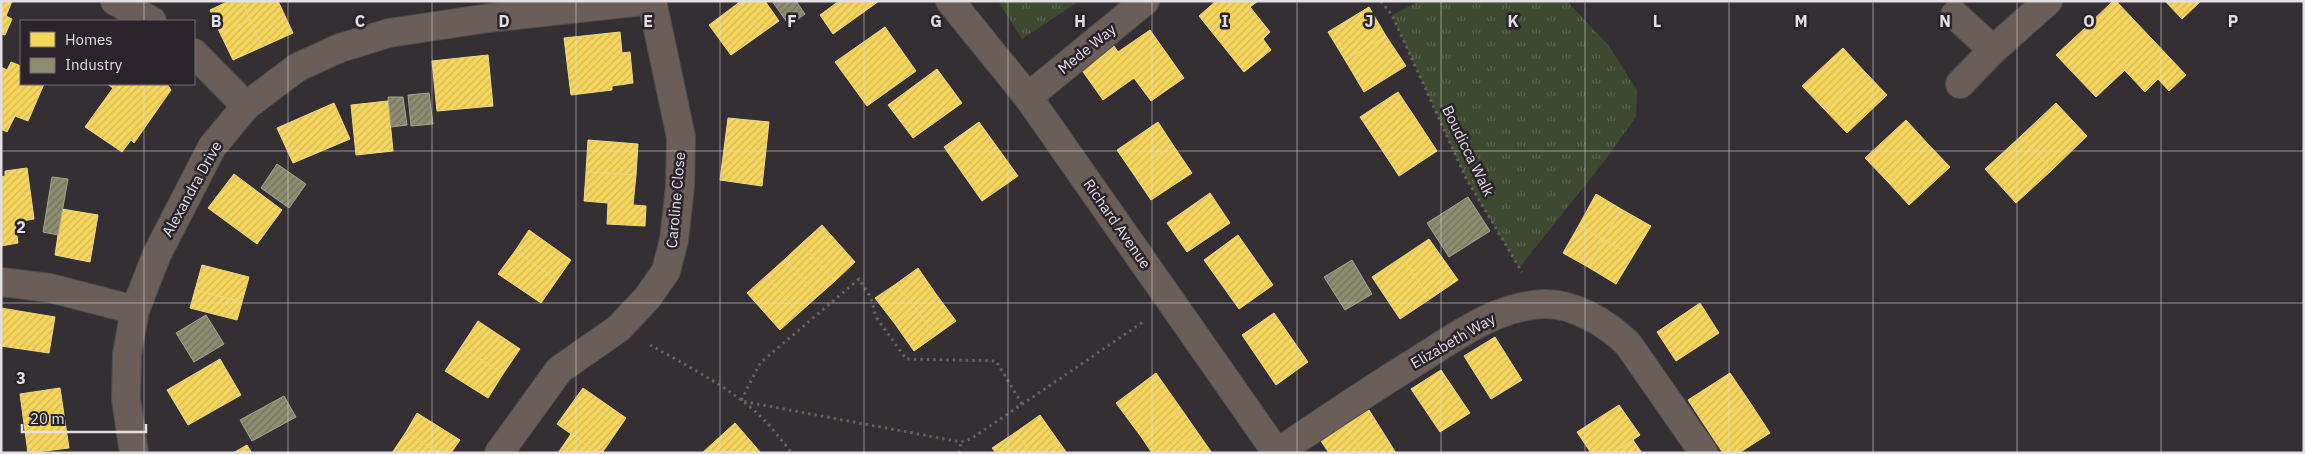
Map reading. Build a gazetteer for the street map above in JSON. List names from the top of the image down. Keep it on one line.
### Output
{"streets":{"street":["Mede Way","Alexandra Drive","Caroline Close","Richard Avenue","Elizabeth Way"],"path":["Boudicca Walk"]},"crossings":[["Mede Way","Richard Avenue"],["Boudicca Walk","Elizabeth Way"],["Richard Avenue","Elizabeth Way"]],"legend":["Homes","Industry"],"scale_bar":"20 m","grid":{"columns":["B","C","D","E","F","G","H","I","J","K","L","M","N","O","P"],"rows":["2","3"]}}
